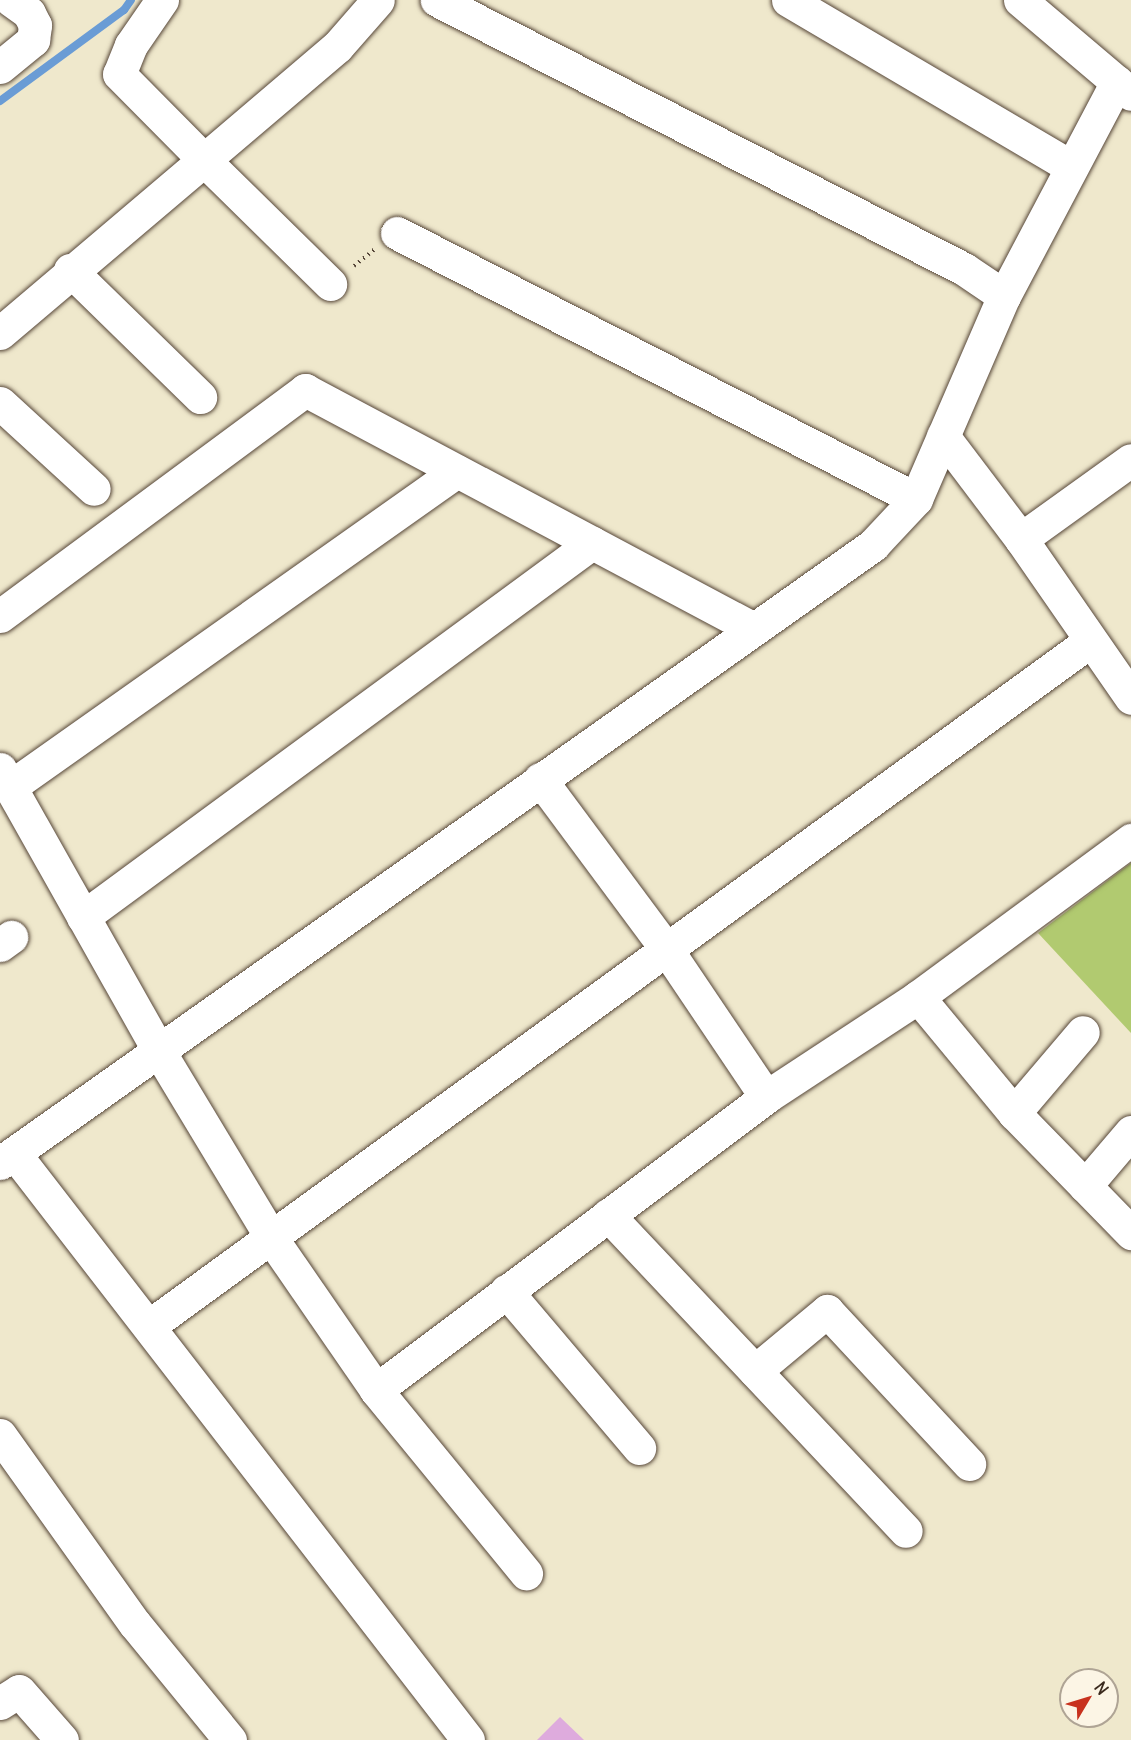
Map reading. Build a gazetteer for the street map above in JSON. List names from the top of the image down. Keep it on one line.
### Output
{"north":"top right"}
